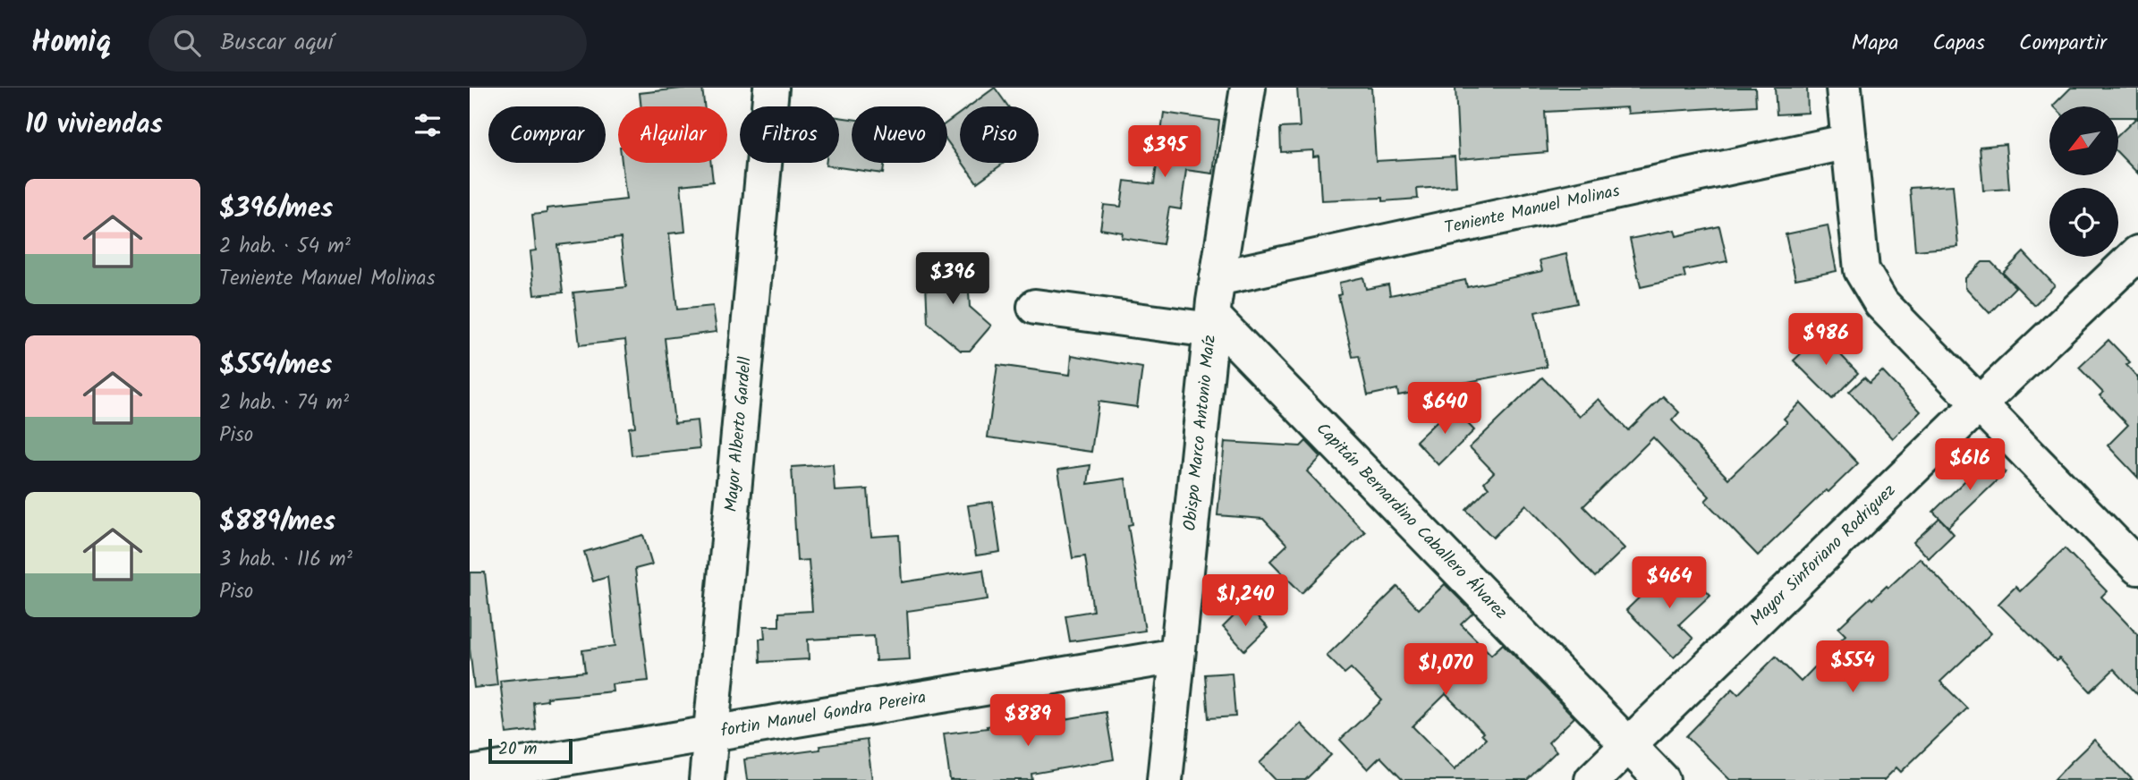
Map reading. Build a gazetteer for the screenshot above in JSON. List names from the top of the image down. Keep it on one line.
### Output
{"streets":{"street":["Teniente Manuel Molinas","Obispo Marco Antonio Maíz","Mayor Alberto Gardell","Capitán Bernardino Caballero Álvarez","Mayor Sinforiano Rodriguez","fortin Manuel Gondra Pereira"]},"crossings":[["Teniente Manuel Molinas","Obispo Marco Antonio Maíz"],["Obispo Marco Antonio Maíz","Capitán Bernardino Caballero Álvarez"],["Obispo Marco Antonio Maíz","fortin Manuel Gondra Pereira"],["Mayor Alberto Gardell","fortin Manuel Gondra Pereira"],["Capitán Bernardino Caballero Álvarez","Mayor Sinforiano Rodriguez"]],"scale_bar":"20 m","north":"bottom left","page":{"header":"Homiq","search":"Buscar aquí","nav":["Mapa","Capas","Compartir"],"heading":"10 viviendas","chip":["Comprar","Alquilar","Filtros","Nuevo","Piso"],"price":["$395","$396","$986","$640","$616","$464","$1,240","$554","$1,070","$889"],"list":[{"name":"$396/mes","note":"2 hab. · 54 m² · Teniente Manuel Molinas"},{"name":"$554/mes","note":"2 hab. · 74 m² · Piso"},{"name":"$889/mes","note":"3 hab. · 116 m² · Piso"}],"scale":"20 m"}}
